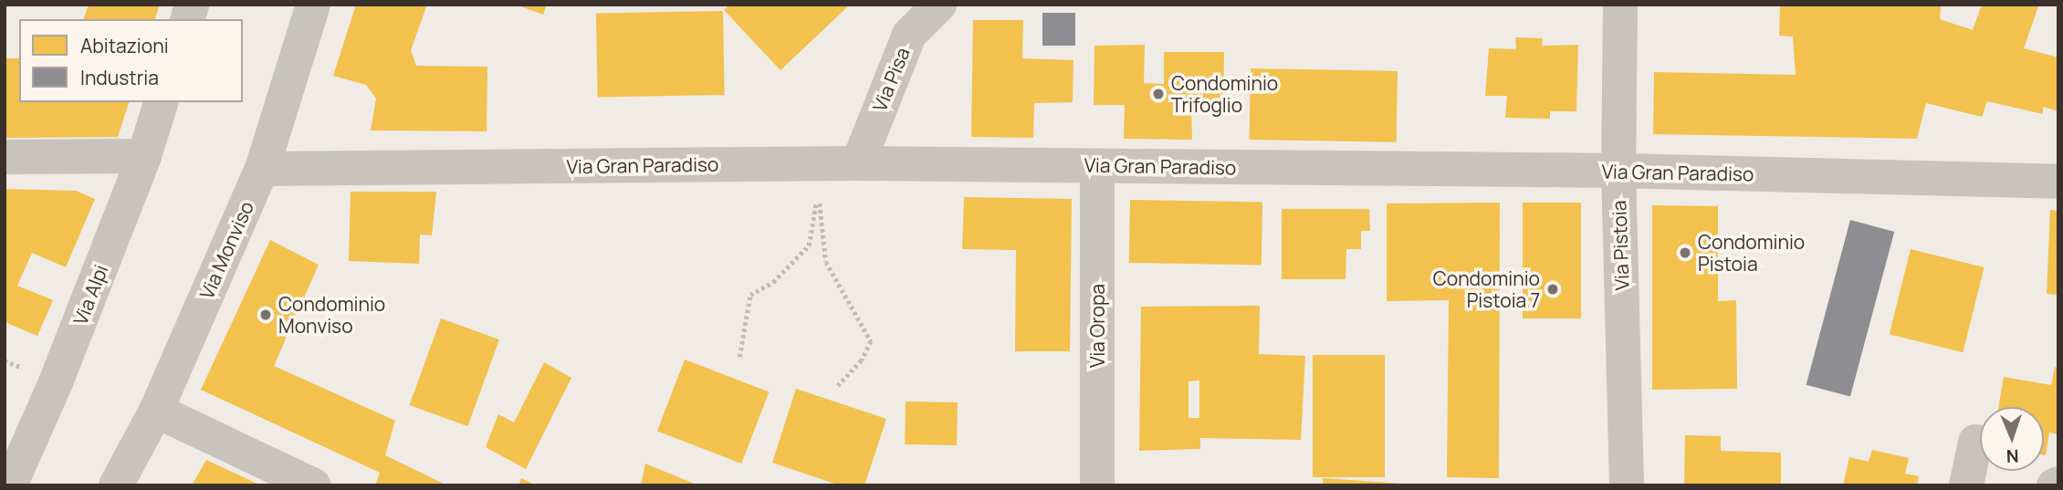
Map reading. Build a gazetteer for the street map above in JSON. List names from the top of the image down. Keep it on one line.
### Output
{"streets":{"street":["Via Pisa","Via Gran Paradiso","Via Pistoia","Via Monviso","Via Alpi","Via Oropa"]},"crossings":[["Via Pisa","Via Gran Paradiso"],["Via Gran Paradiso","Via Pistoia"],["Via Gran Paradiso","Via Monviso"],["Via Gran Paradiso","Via Oropa"]],"places":["Condominio Trifoglio","Condominio Pistoia","Condominio Pistoia 7","Condominio Monviso"],"legend":["Abitazioni","Industria"],"north":"bottom"}
